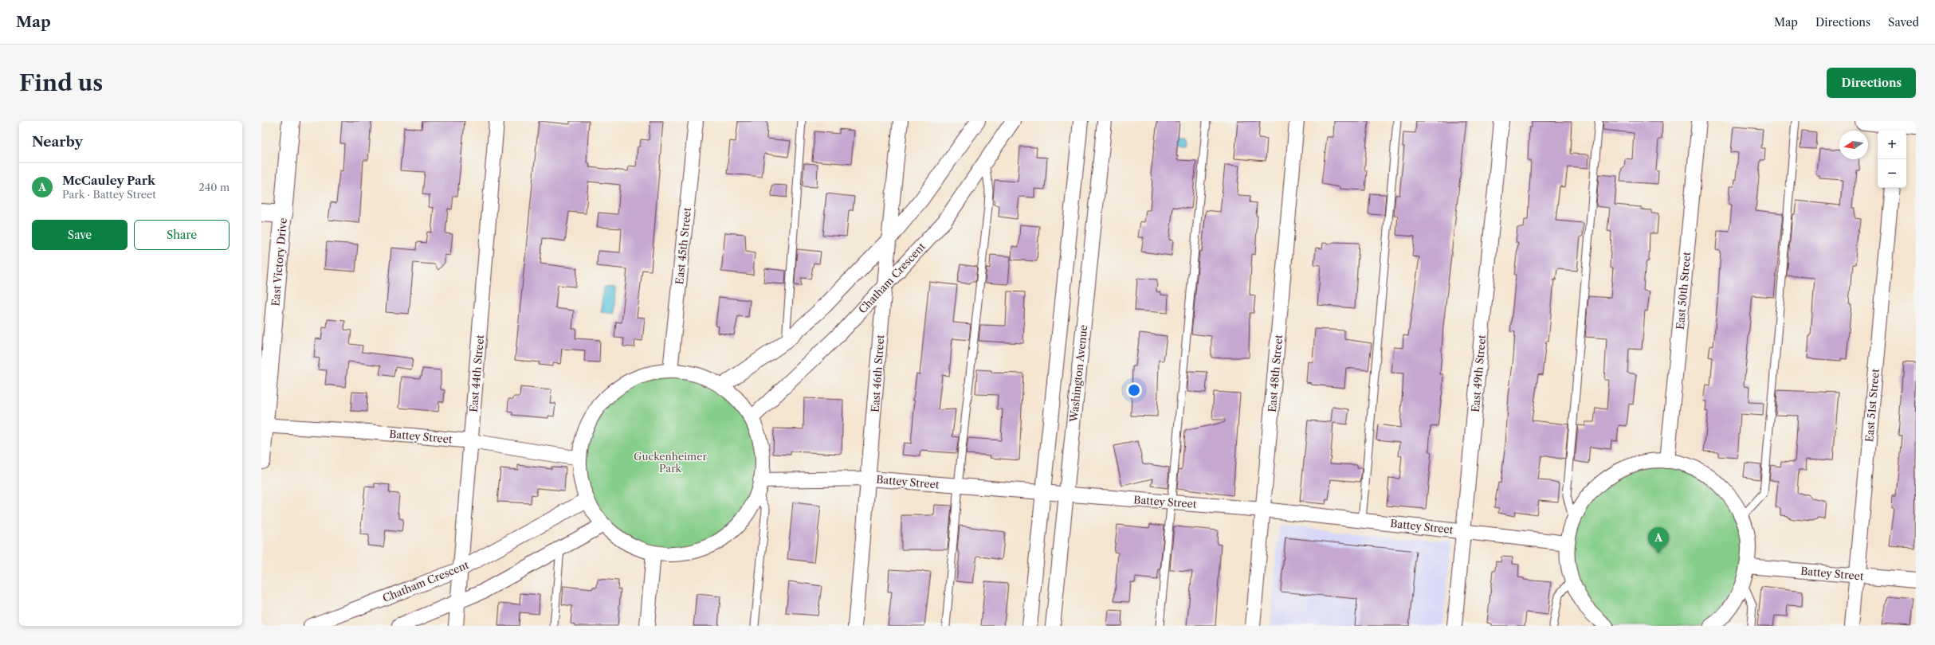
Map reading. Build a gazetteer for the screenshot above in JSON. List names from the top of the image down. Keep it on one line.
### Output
{"streets":{"main road":["East Victory Drive"],"street":["East 45th Street","Chatham Crescent","East 50th Street","East 44th Street","East 46th Street","Washington Avenue","East 48th Street","East 49th Street","East 51st Street","Battey Street"]},"crossings":[["East Victory Drive","Battey Street"],["Chatham Crescent","East 44th Street"],["Chatham Crescent","East 46th Street"],["East 44th Street","Battey Street"],["East 46th Street","Battey Street"],["Washington Avenue","Battey Street"],["East 48th Street","Battey Street"],["East 49th Street","Battey Street"],["East 51st Street","Battey Street"]],"parks":["Guckenheimer Park"],"north":"left","page":{"header":"Map","nav":["Map","Directions","Saved"],"buttons":["Directions",["Save","Share"]],"title":"Find us","heading":"Nearby","map_buttons":["+","−"],"list":[{"mark":"A","name":"McCauley Park","note":"Park · Battey Street","value":"240 m"}],"pins":"A"}}
